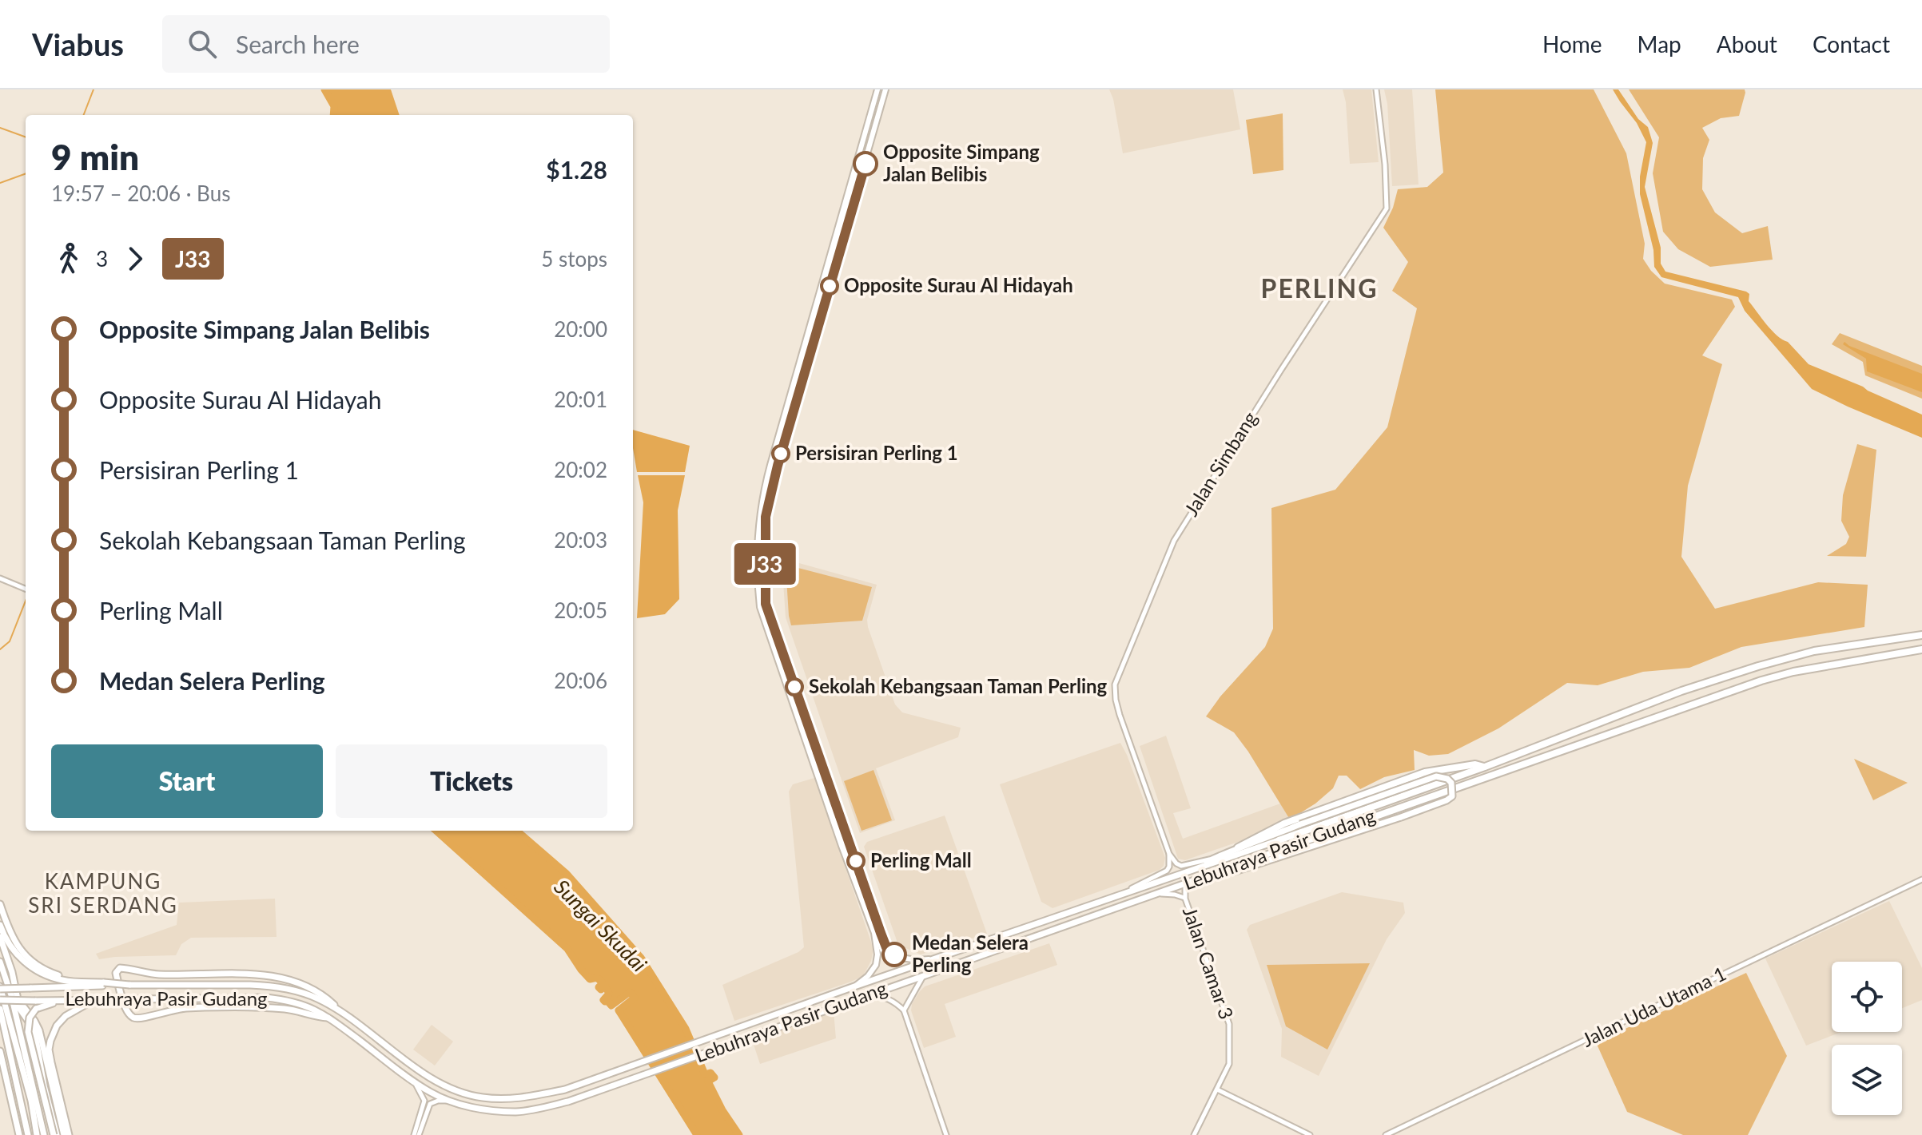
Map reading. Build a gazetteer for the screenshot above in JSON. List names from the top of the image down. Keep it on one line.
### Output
{"streets":{"highway":["Lebuhraya Pasir Gudang"],"street":["Jalan Simbang","Jalan Camar 3","Jalan Uda Utama 1"]},"districts":["PERLING","KAMPUNG SRI SERDANG"],"water":["Sungai Skudai"],"places":["Opposite Simpang Jalan Belibis","Opposite Surau Al Hidayah","Persisiran Perling 1","Sekolah Kebangsaan Taman Perling","Perling Mall","Medan Selera Perling"],"lines":["bus line J33"],"page":{"header":"Viabus","search":"Search here","nav":["Home","Map","About","Contact"],"on_map":"J33","heading":["9 min","19:57 – 20:06 · Bus","$1.28"],"legs":["3","J33","5 stops"],"list":[{"name":"Opposite Simpang Jalan Belibis","value":"20:00"},{"name":"Opposite Surau Al Hidayah","value":"20:01"},{"name":"Persisiran Perling 1","value":"20:02"},{"name":"Sekolah Kebangsaan Taman Perling","value":"20:03"},{"name":"Perling Mall","value":"20:05"},{"name":"Medan Selera Perling","value":"20:06"}],"buttons":["Start","Tickets"]}}
